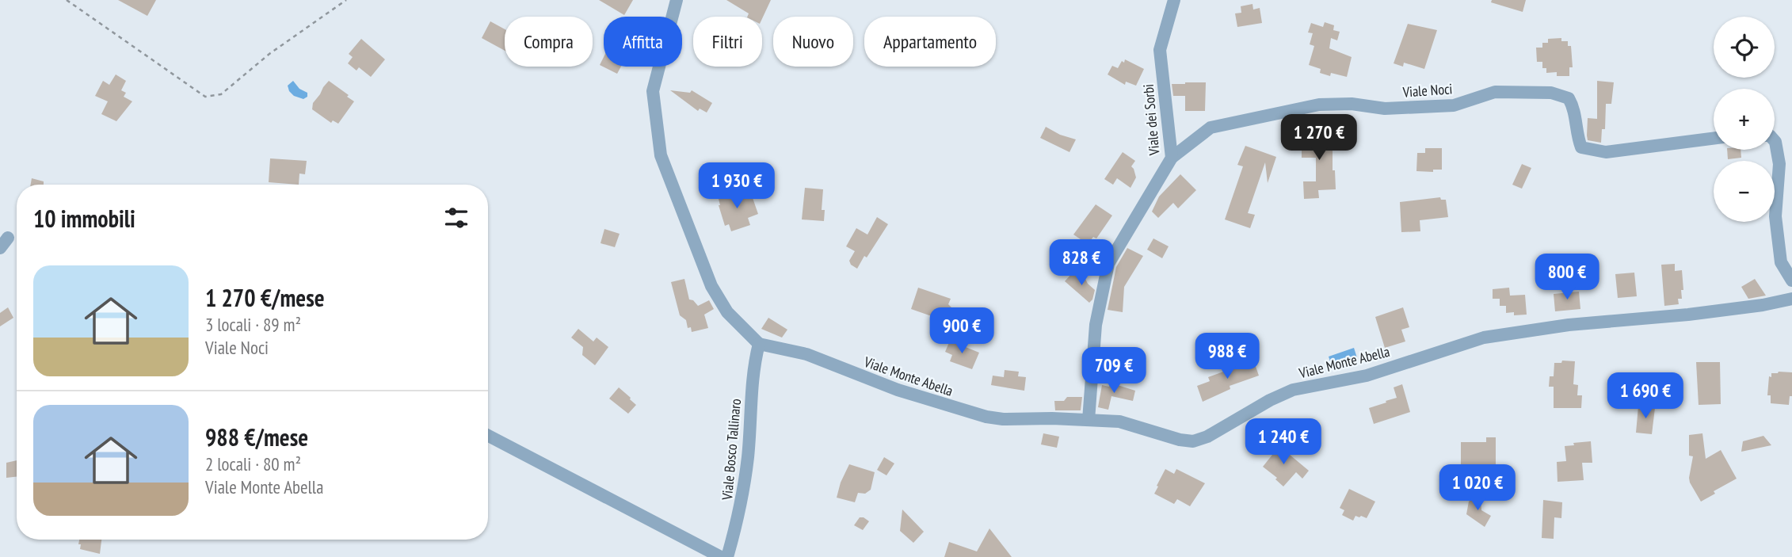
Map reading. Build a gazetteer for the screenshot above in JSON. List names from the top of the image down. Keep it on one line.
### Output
{"streets":{"street":["Viale Noci","Viale dei Sorbi","Viale Monte Abella","Viale Bosco Tallinaro"]},"crossings":[["Viale Noci","Viale dei Sorbi"],["Viale dei Sorbi","Viale Monte Abella"],["Viale Monte Abella","Viale Bosco Tallinaro"]],"page":{"map_buttons":["+","−"],"chip":["Compra","Affitta","Filtri","Nuovo","Appartamento"],"price":["1 270 €","1 930 €","828 €","800 €","900 €","988 €","709 €","1 690 €","1 240 €","1 020 €"],"heading":"10 immobili","list":[{"name":"1 270 €/mese","note":"3 locali · 89 m² · Viale Noci"},{"name":"988 €/mese","note":"2 locali · 80 m² · Viale Monte Abella"}]}}
